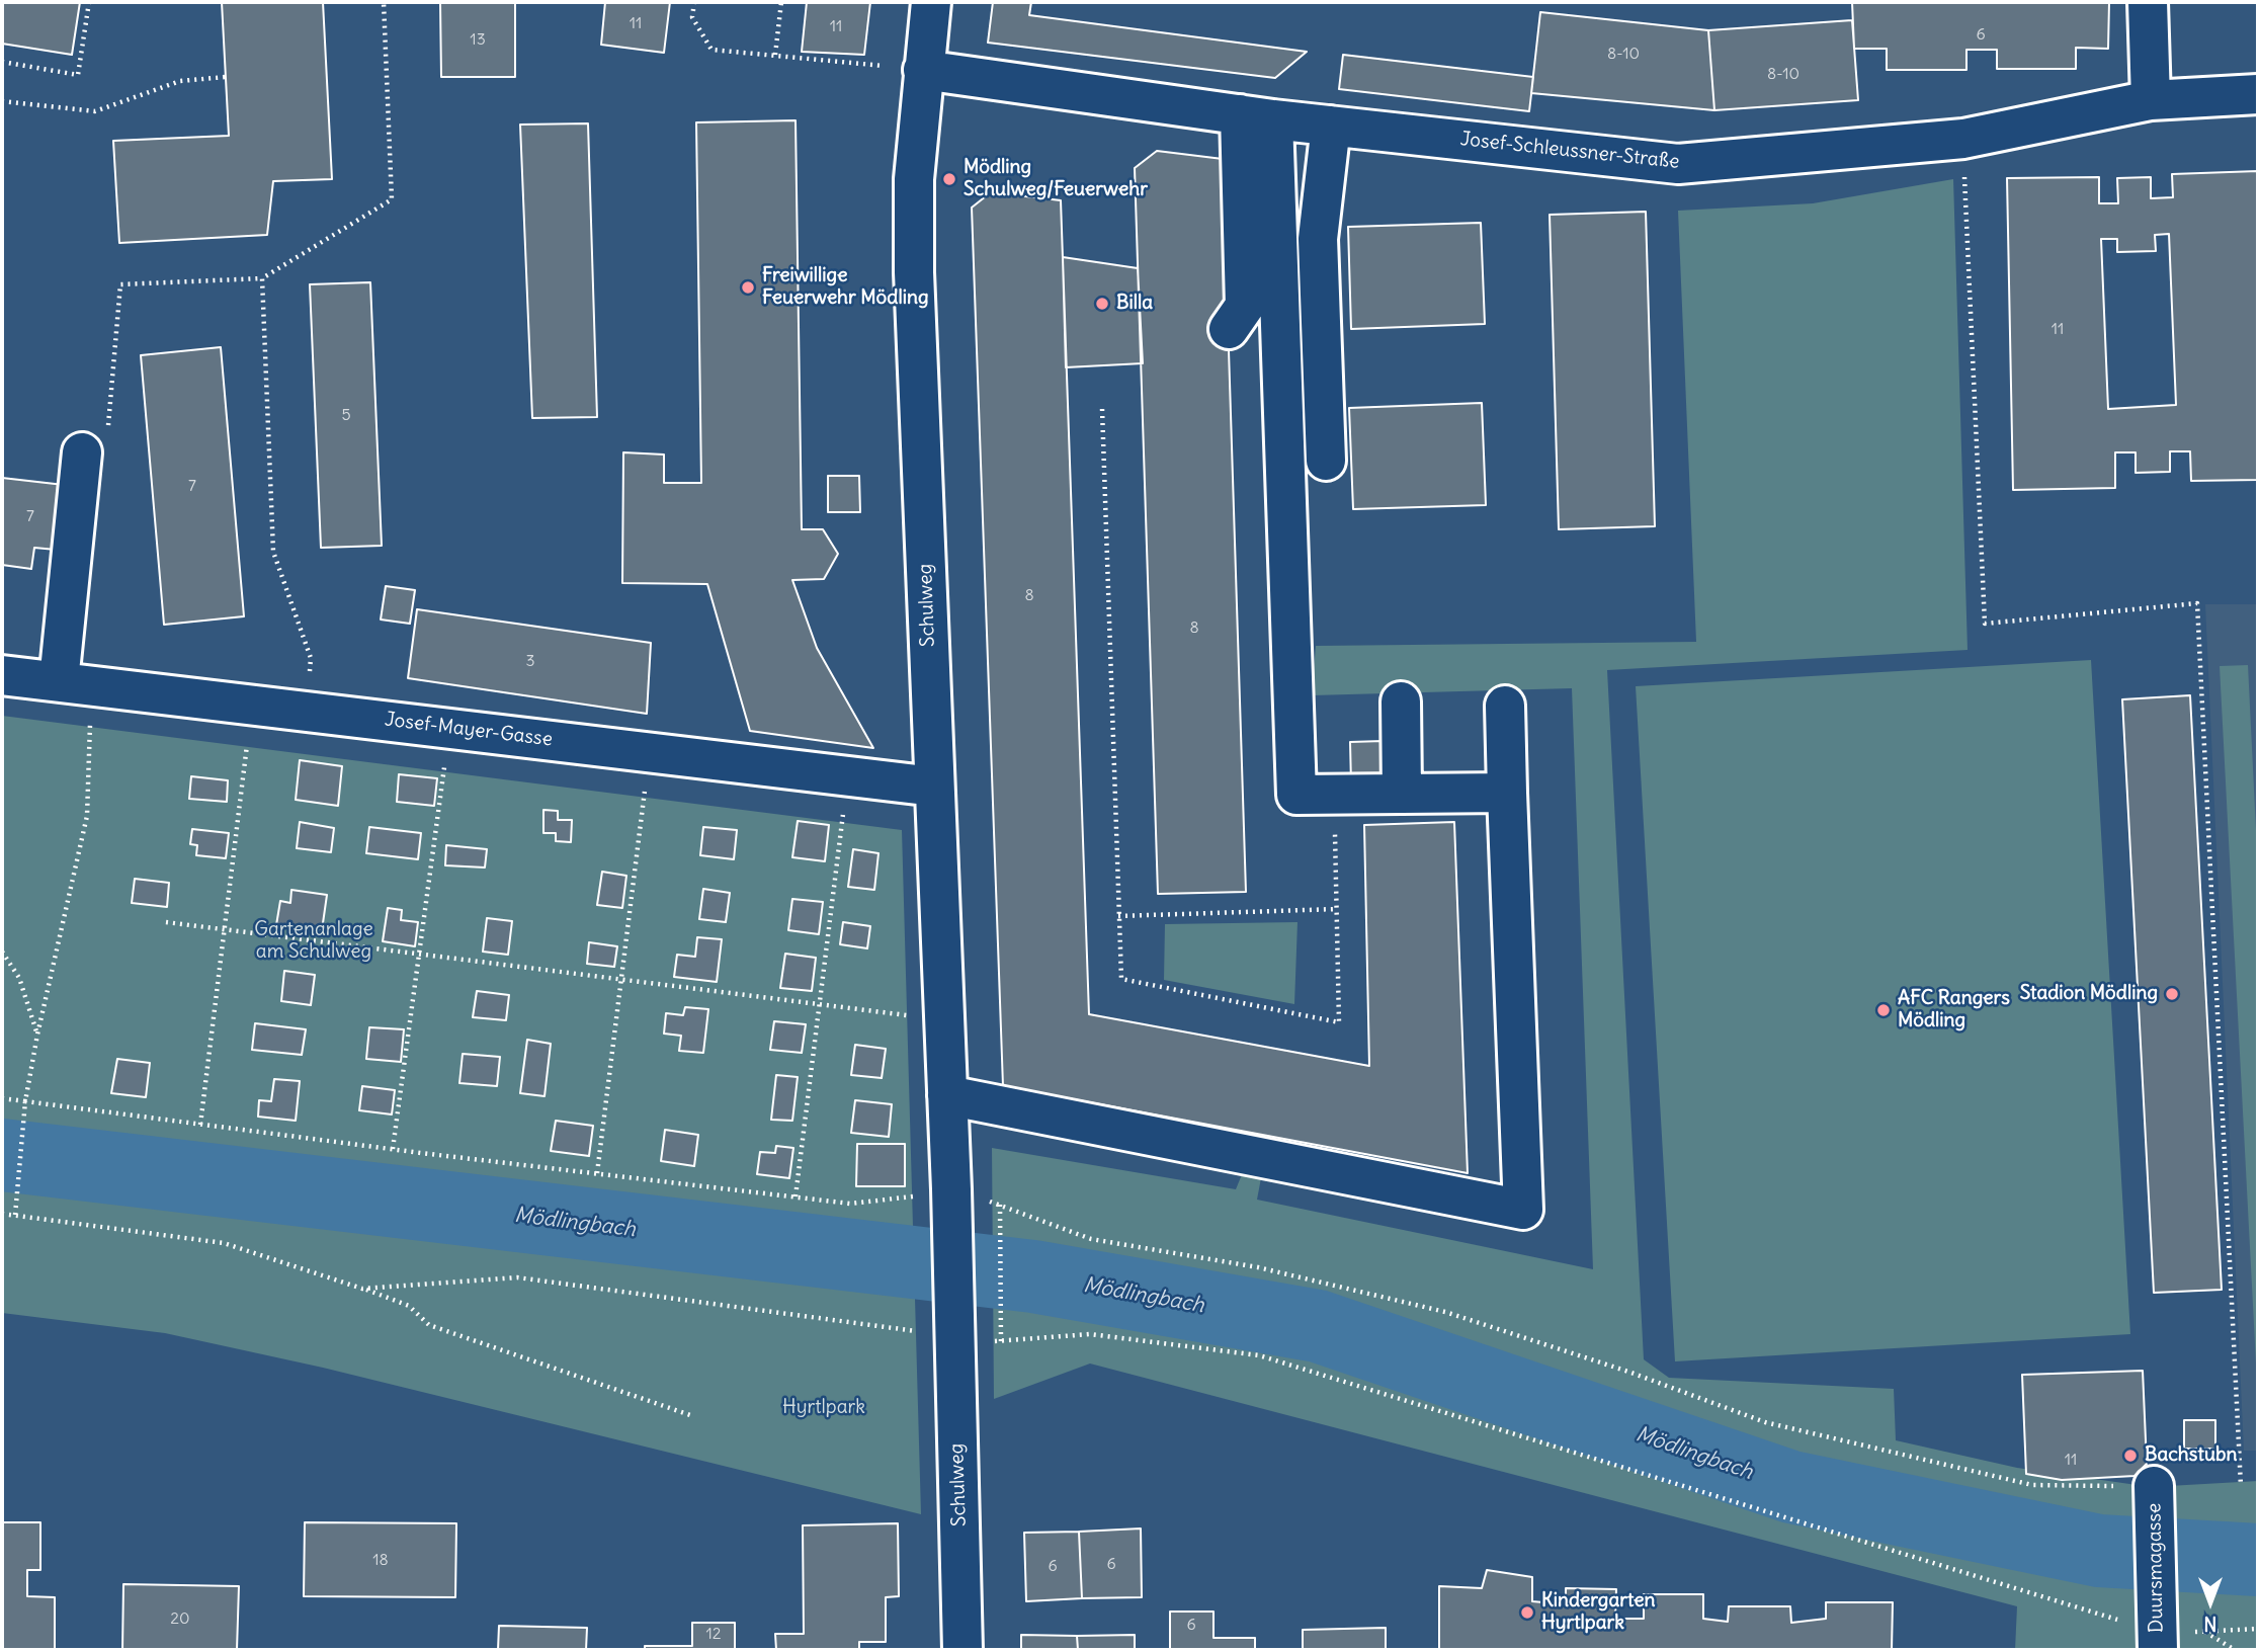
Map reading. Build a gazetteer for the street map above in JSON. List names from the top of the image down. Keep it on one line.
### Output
{"streets":{"street":["Josef-Schleussner-Straße","Schulweg","Josef-Mayer-Gasse","Duursmagasse"]},"crossings":[["Josef-Schleussner-Straße","Schulweg"],["Schulweg","Josef-Mayer-Gasse"]],"water":["Mödlingbach"],"parks":["Gartenanlage am Schulweg","Hyrtlpark"],"places":["Mödling Schulweg/Feuerwehr","Freiwillige Feuerwehr Mödling","Billa","Stadion Mödling","AFC Rangers Mödling","Bachstubn","Kindergarten Hyrtlpark"],"house_numbers":["11","11","6","13","8-10","8-10","11","5","7","7","8","8","3","11","18","6","6","20","6","12"],"north":"bottom"}
